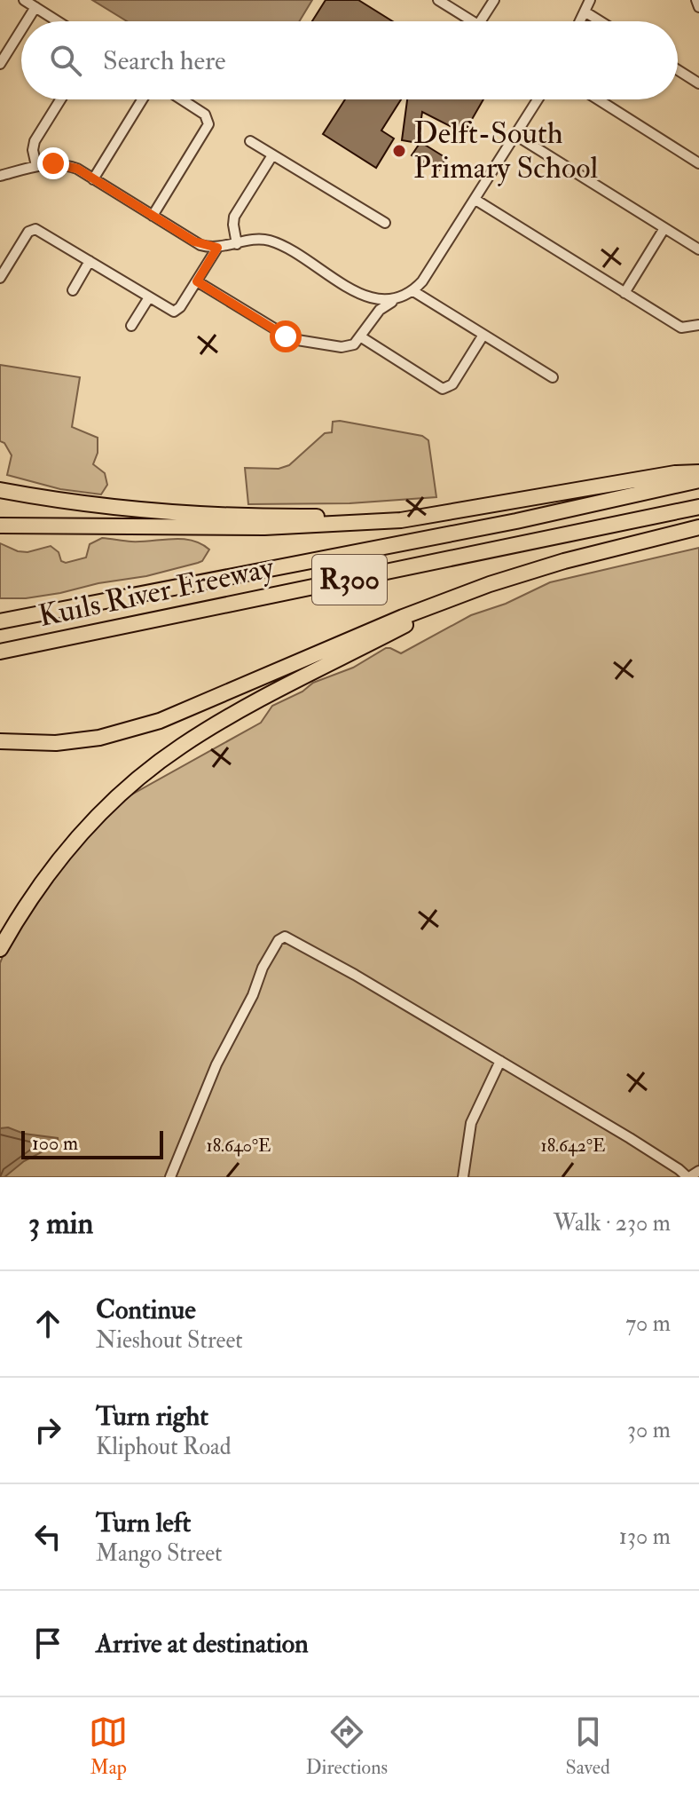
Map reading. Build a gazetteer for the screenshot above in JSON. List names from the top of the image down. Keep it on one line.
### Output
{"streets":{"highway":["R300","Kuils River Freeway"]},"places":["Delft-South Primary School"],"scale_bar":"100 m","page":{"search":"Search here","scale":"100 m","heading":["3 min","Walk · 230 m"],"list":[["Continue","Nieshout Street","70 m"],["Turn right","Kliphout Road","30 m"],["Turn left","Mango Street","130 m"],"Arrive at destination"],"nav":["Map","Directions","Saved"]},"coordinates":["18.640°E","18.642°E"]}
